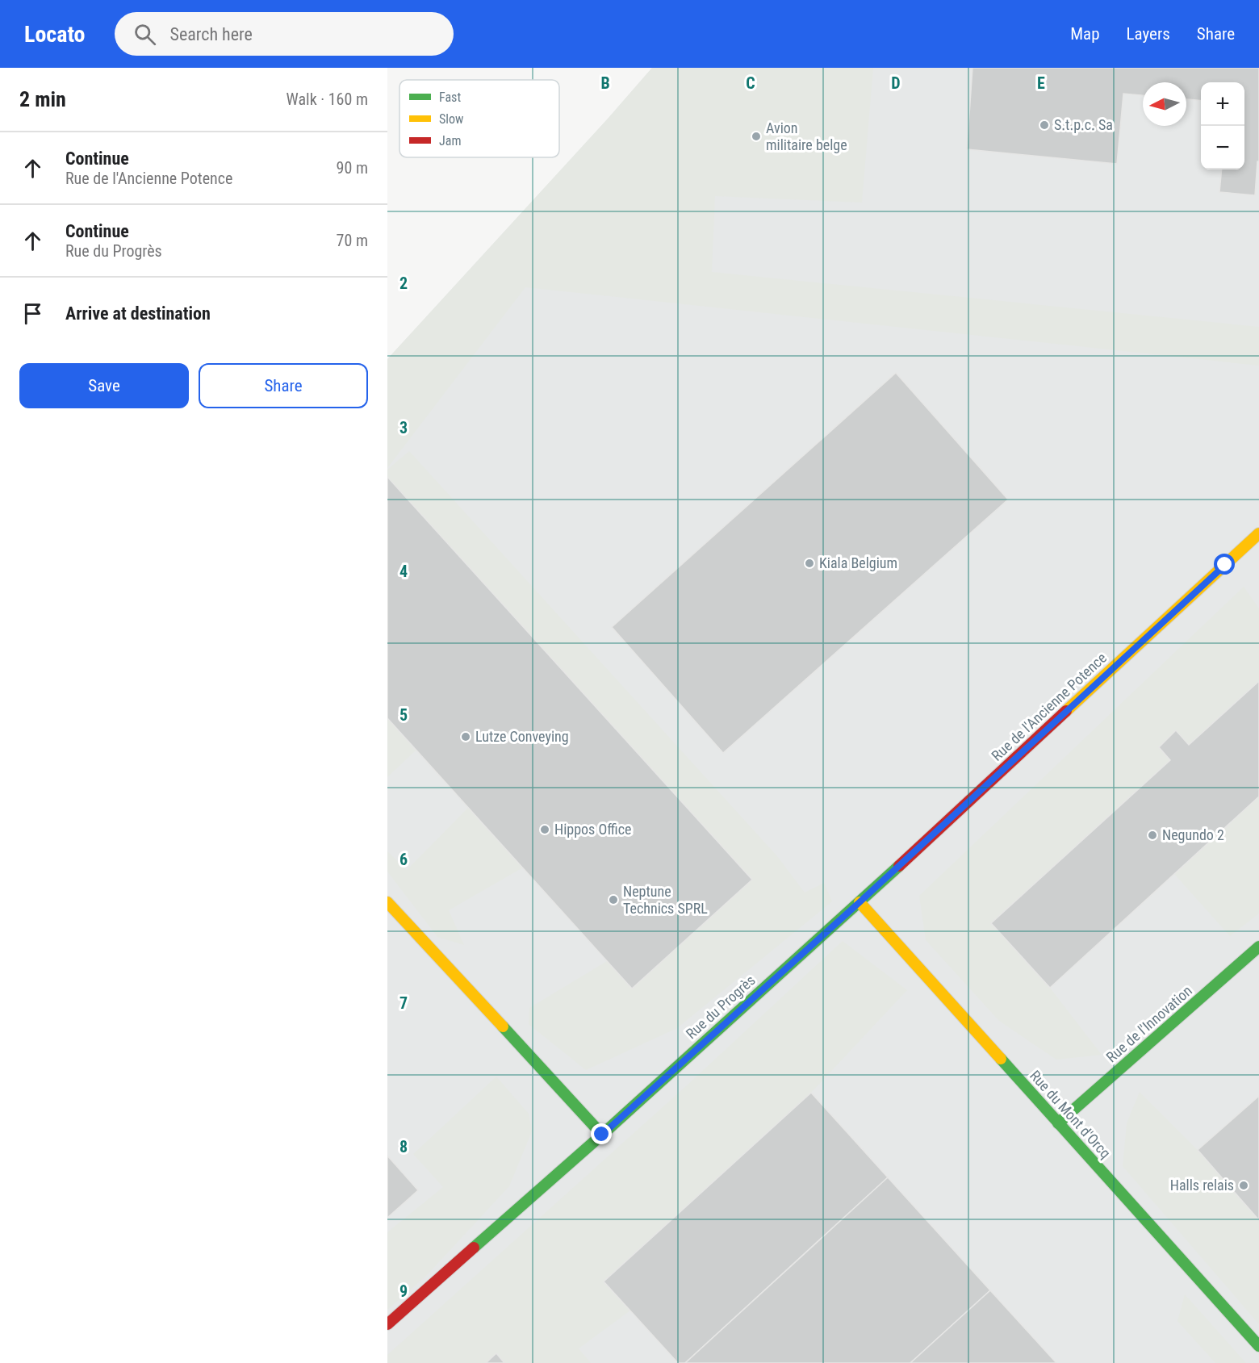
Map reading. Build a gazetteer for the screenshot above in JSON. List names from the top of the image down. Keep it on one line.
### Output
{"streets":{"street":["Rue de l'Ancienne Potence","Rue du Progrès","Rue de l'Innovation","Rue du Mont d'Orcq"]},"crossings":[["Rue de l'Ancienne Potence","Rue du Progrès"],["Rue de l'Ancienne Potence","Rue du Mont d'Orcq"],["Rue du Progrès","Rue du Mont d'Orcq"],["Rue de l'Innovation","Rue du Mont d'Orcq"]],"places":["S.t.p.c. Sa","Avion militaire belge","Kiala Belgium","Lutze Conveying","Hippos Office","Negundo 2","Neptune Technics SPRL","Halls relais"],"legend":["Fast","Slow","Jam"],"north":"left","page":{"header":"Locato","search":"Search here","nav":["Map","Layers","Share"],"heading":["2 min","Walk · 160 m"],"map_buttons":["+","−"],"list":[["Continue","Rue de l'Ancienne Potence","90 m"],["Continue","Rue du Progrès","70 m"],"Arrive at destination"],"buttons":["Save","Share"]},"grid":{"columns":["B","C","D","E"],"rows":["2","3","4","5","6","7","8","9"]}}
